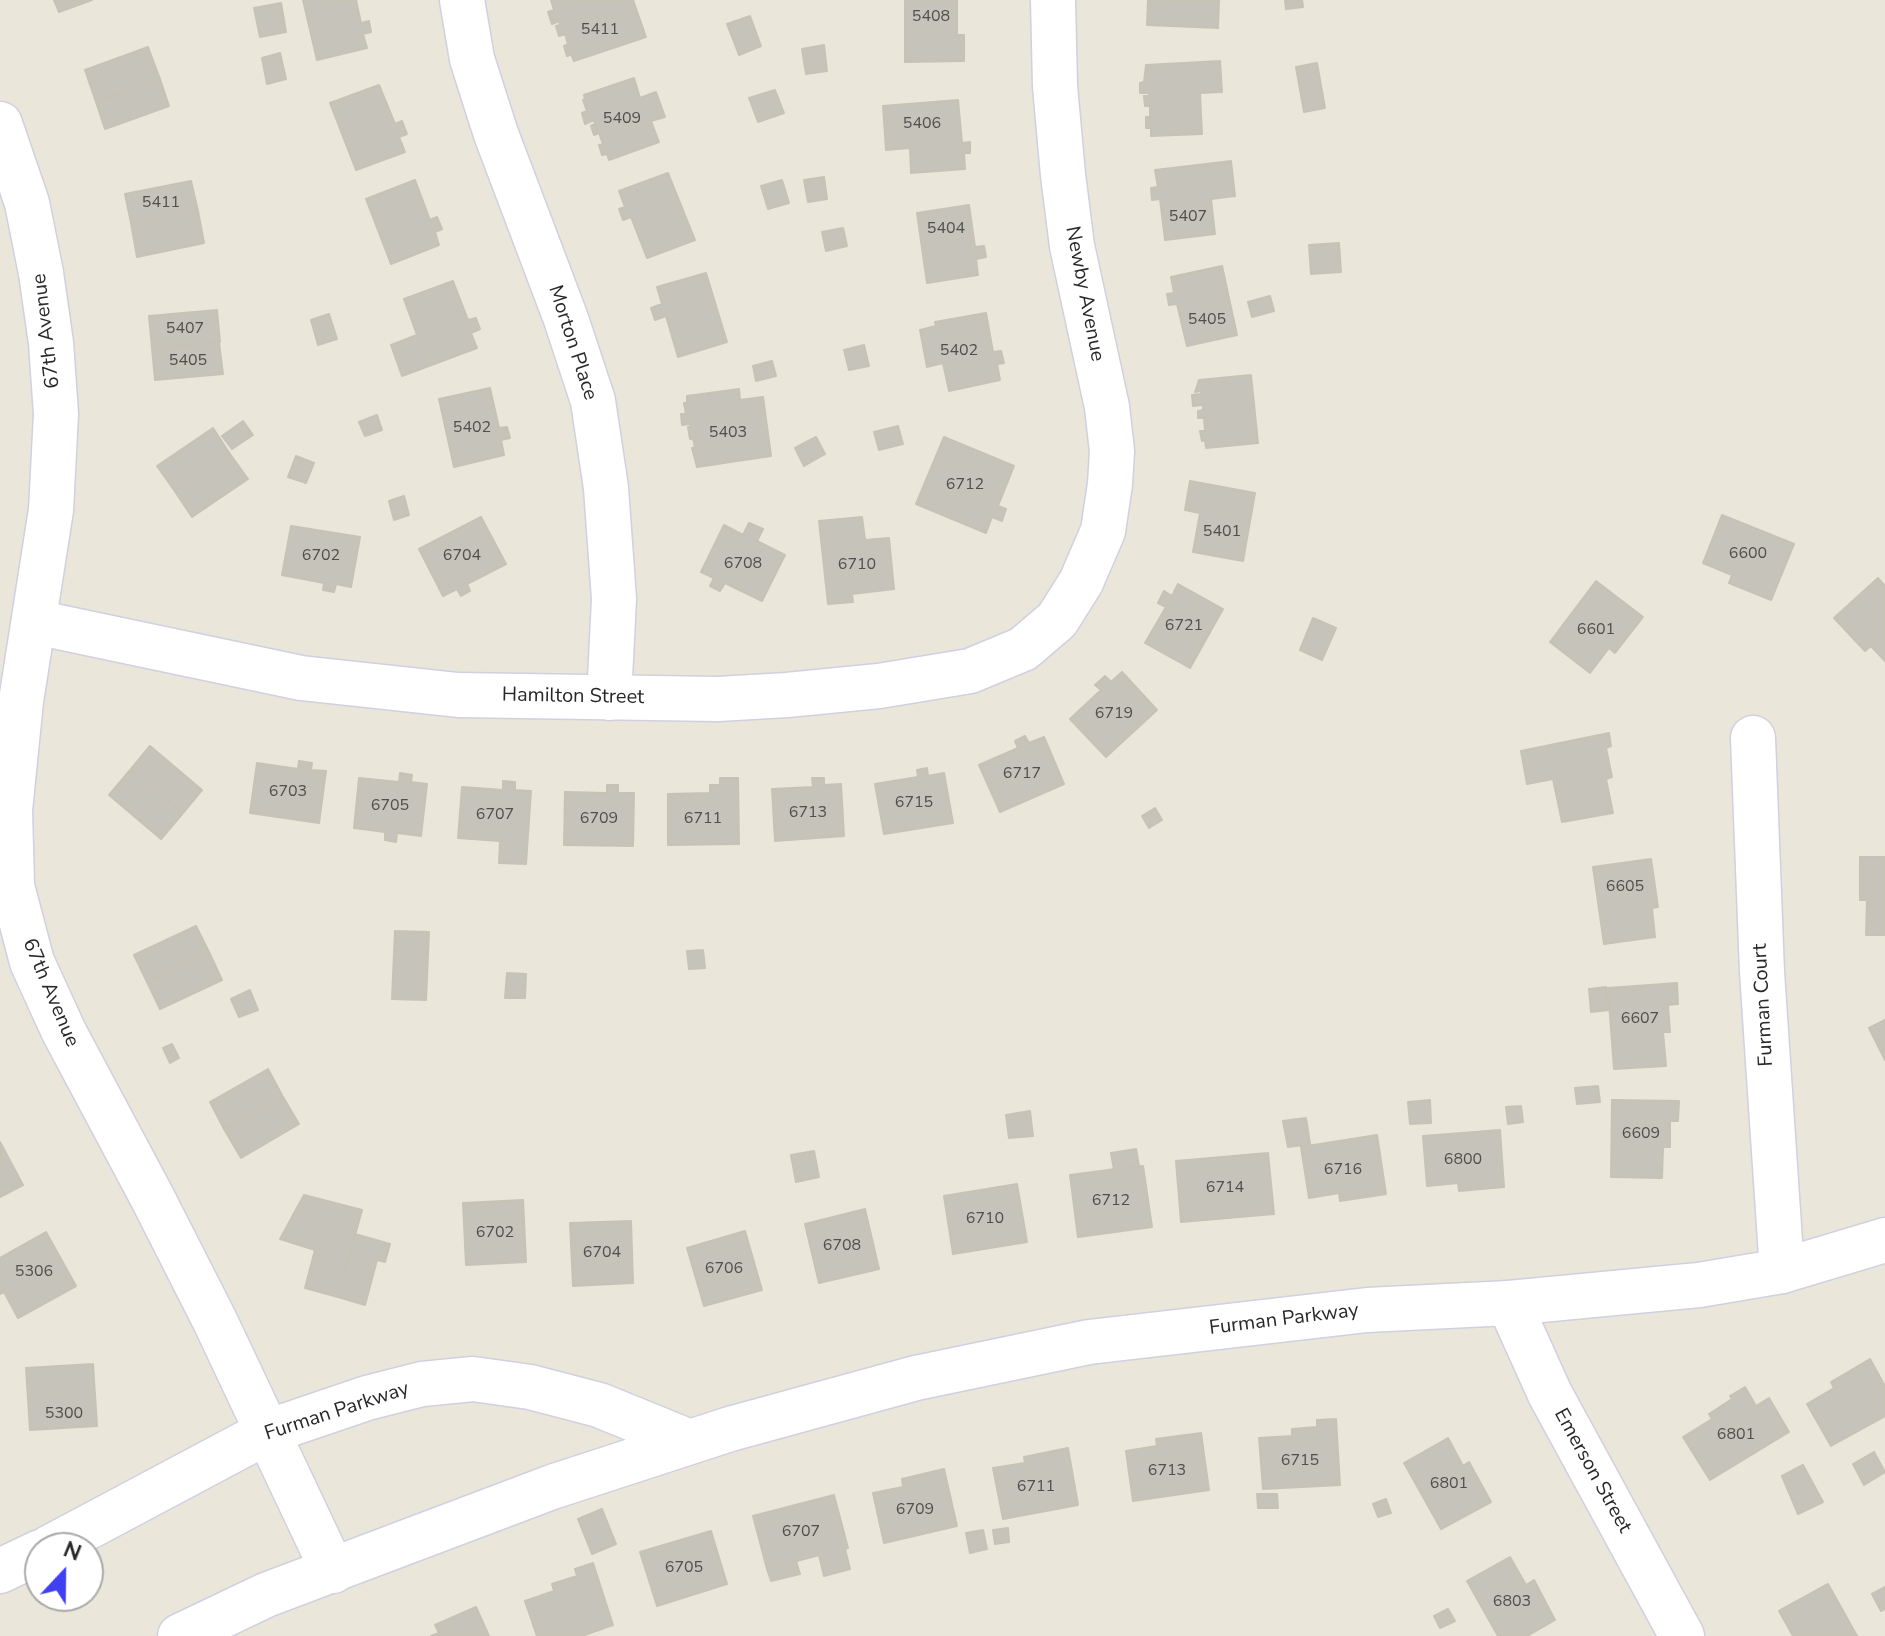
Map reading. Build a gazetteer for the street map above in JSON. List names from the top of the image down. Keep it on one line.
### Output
{"streets":{"street":["Newby Avenue","67th Avenue","Morton Place","Hamilton Street","Furman Court","Furman Parkway","Emerson Street"]},"crossings":[["Newby Avenue","Hamilton Street"],["67th Avenue","Hamilton Street"],["67th Avenue","Furman Parkway"],["Morton Place","Hamilton Street"],["Furman Court","Furman Parkway"],["Furman Parkway","Emerson Street"]],"house_numbers":["5408","5411","5409","5406","5411","5407","5404","5405","5407","5402","5405","5402","5403","6712","5401","6600","6702","6704","6708","6710","6721","6601","6719","6717","6703","6715","6705","6713","6707","6709","6711","6605","6607","6609","6800","6716","6714","6712","6710","6702","6708","6704","6706","5306","5300","6801","6715","6713","6801","6711","6709","6707","6705","6803"],"north":"top"}
